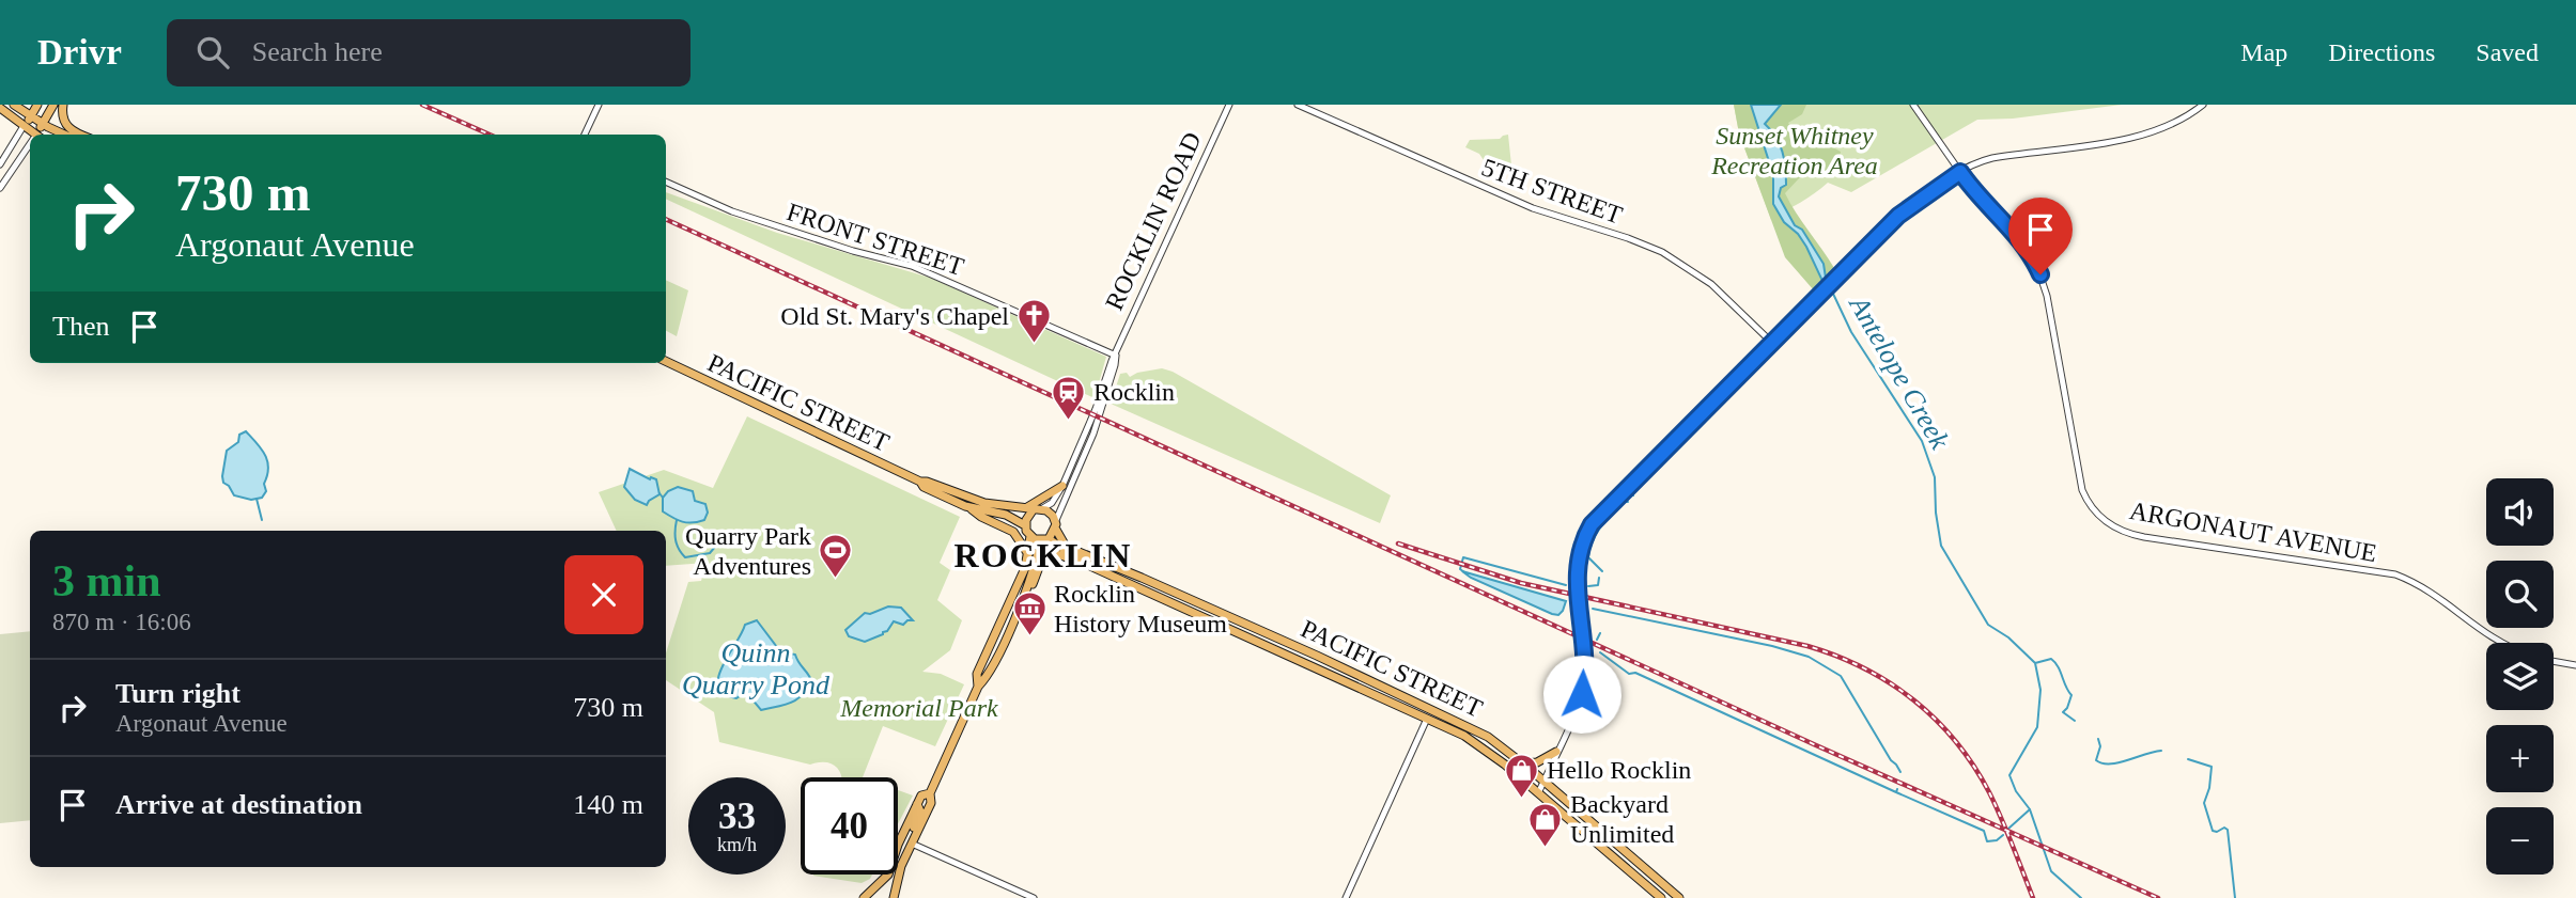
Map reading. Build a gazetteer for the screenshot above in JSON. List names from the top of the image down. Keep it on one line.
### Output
{"streets":{"main road":["PACIFIC STREET"],"street":["5TH STREET","ROCKLIN ROAD","FRONT STREET","ARGONAUT AVENUE"]},"crossings":[["ROCKLIN ROAD","FRONT STREET"],["ROCKLIN ROAD","PACIFIC STREET"]],"districts":["ROCKLIN"],"water":["Antelope Creek","Quinn Quarry Pond"],"parks":["Sunset Whitney Recreation Area","Memorial Park"],"places":{"church":["Old St. Mary's Chapel"],"station":["Rocklin"],"sports":["Quarry Park Adventures"],"museum":["Rocklin History Museum"],"shop":["Hello Rocklin","Backyard Unlimited"]},"page":{"header":"Drivr","search":"Search here","nav":["Map","Directions","Saved"],"turn":["730 m","Argonaut Avenue"],"then":"Then","map_buttons":["+","−"],"heading":["3 min","870 m · 16:06"],"list":[{"name":"Turn right","note":"Argonaut Avenue","value":"730 m"},{"name":"Arrive at destination","value":"140 m"}],"speed":"33 km/h","limit":"40"}}
